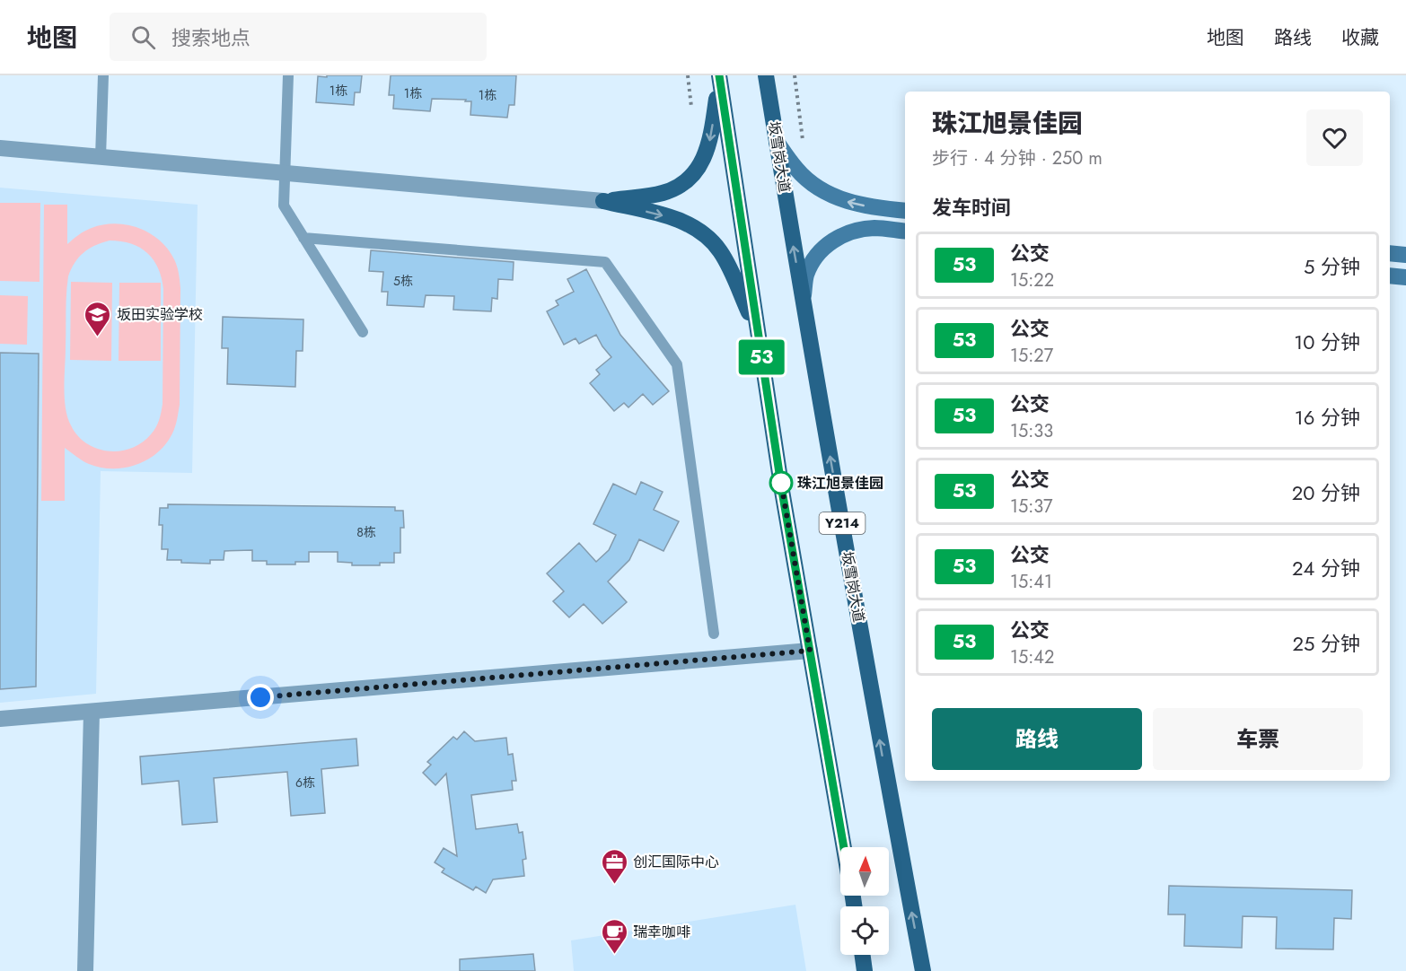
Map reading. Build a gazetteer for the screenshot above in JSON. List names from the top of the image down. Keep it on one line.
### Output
{"streets":{"main road":["坂雪岗大道","Y214"]},"places":{"school or university":["坂田实验学校"],"other":["珠江旭景佳园"],"office":["创汇国际中心"],"cafe":["瑞幸咖啡"]},"lines":["bus line 53"],"house_numbers":["1栋","1栋","1栋","5栋","8栋","6栋"],"north":"top","page":{"header":"地图","search":"搜索地点","nav":["地图","路线","收藏"],"on_map":"53","heading":[["珠江旭景佳园","步行 · 4 分钟 · 250 m"],"发车时间"],"list":[{"mark":"53","name":"公交","note":"15:22","value":"5 分钟"},{"mark":"53","name":"公交","note":"15:27","value":"10 分钟"},{"mark":"53","name":"公交","note":"15:33","value":"16 分钟"},{"mark":"53","name":"公交","note":"15:37","value":"20 分钟"},{"mark":"53","name":"公交","note":"15:41","value":"24 分钟"},{"mark":"53","name":"公交","note":"15:42","value":"25 分钟"}],"buttons":["路线","车票"]}}
